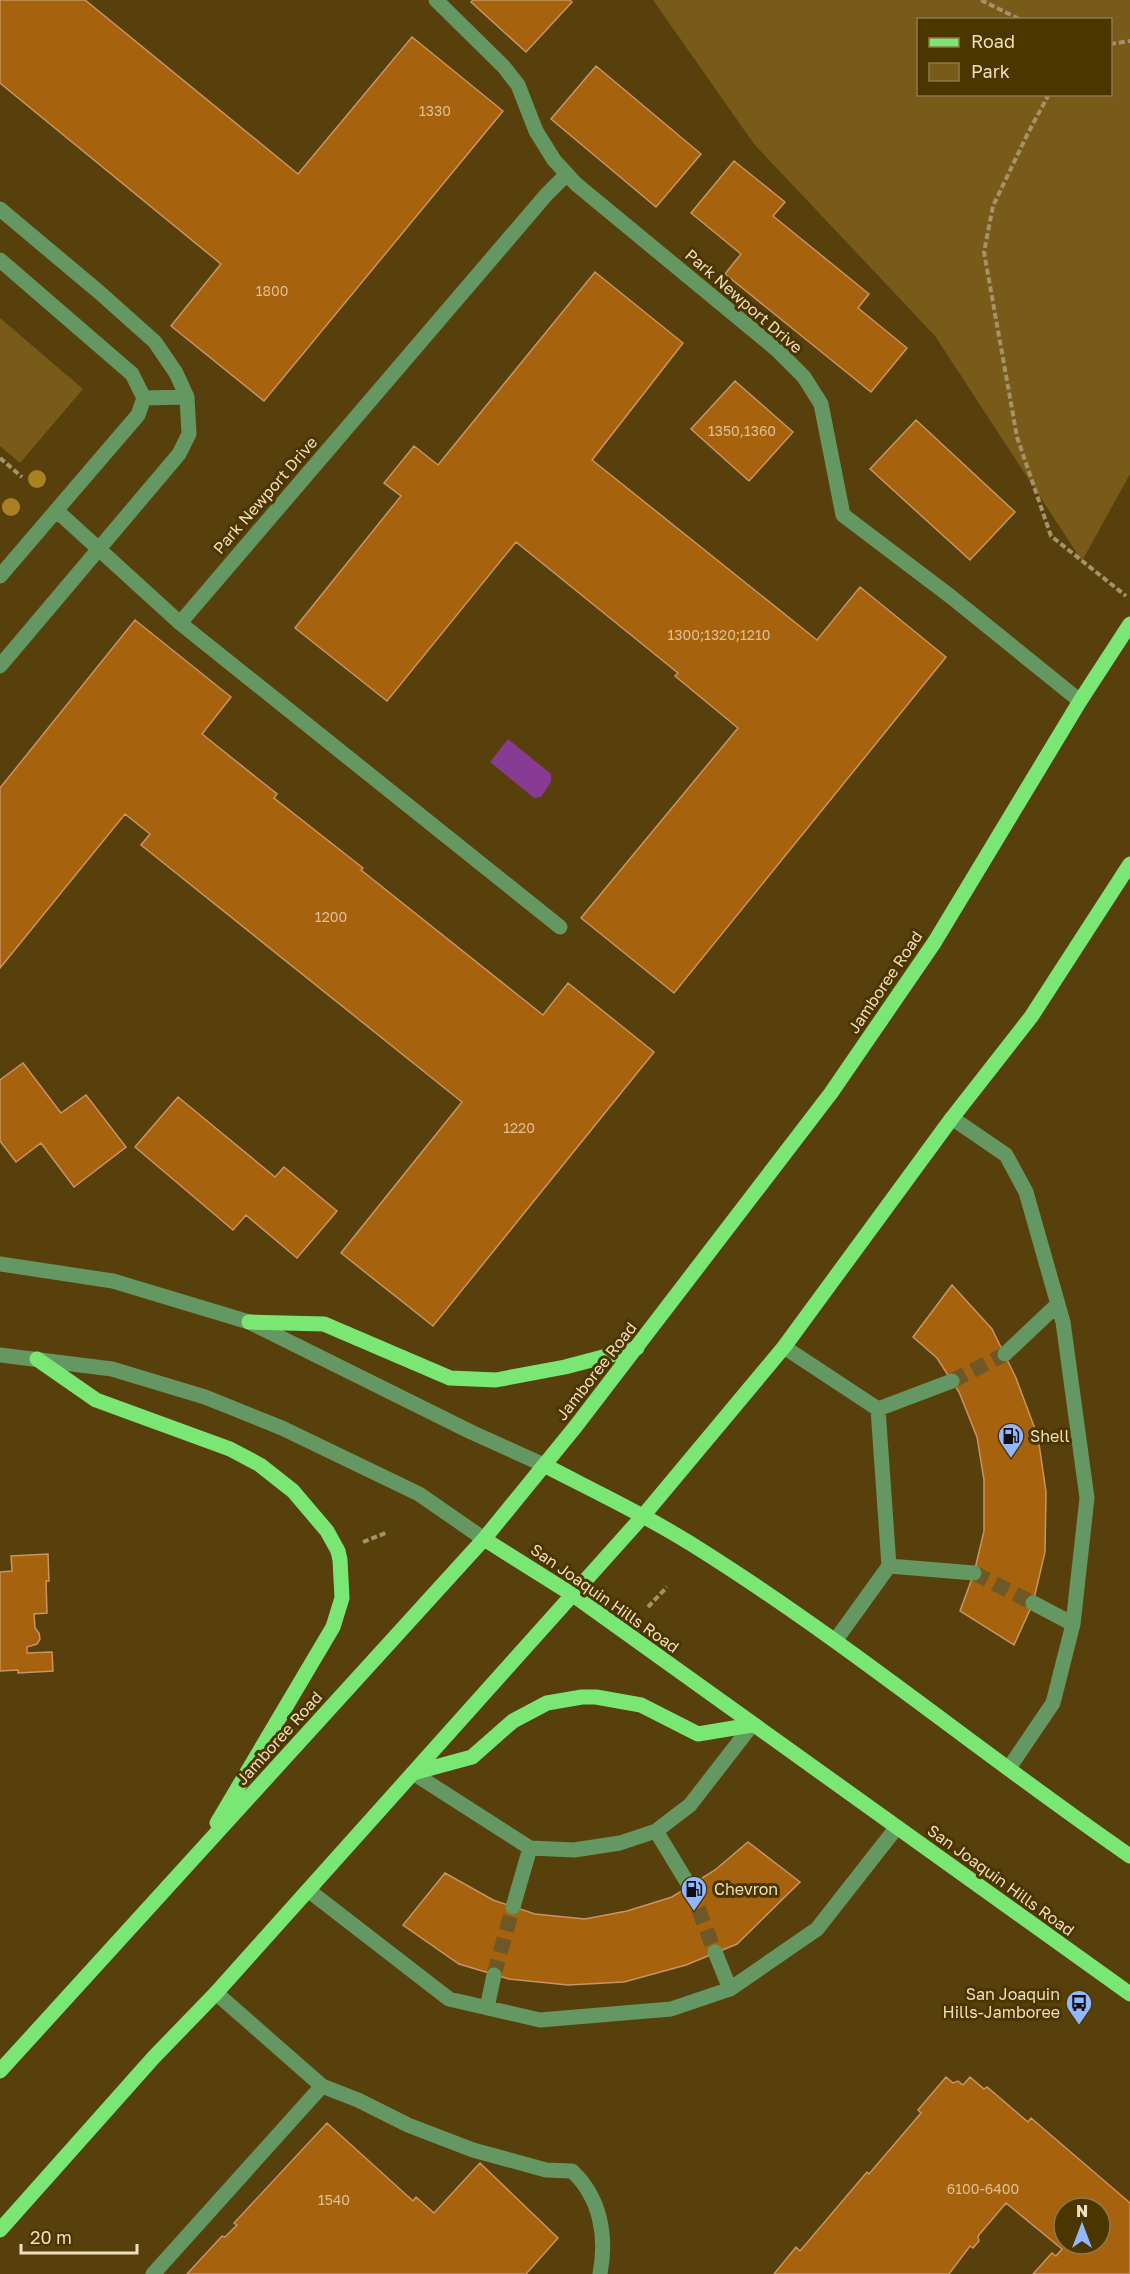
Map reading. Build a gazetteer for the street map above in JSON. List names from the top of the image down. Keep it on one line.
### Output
{"streets":{"main road":["Jamboree Road","San Joaquin Hills Road"],"street":["Park Newport Drive"]},"crossings":[["Park Newport Drive","Jamboree Road"],["Jamboree Road","San Joaquin Hills Road"]],"places":{"fuel station":["Shell","Chevron"],"bus stop":["San Joaquin Hills-Jamboree"]},"house_numbers":["1330","1800","1350,1360","1300;1320;1210","1200","1220","6100-6400","1540"],"legend":["Road","Park"],"scale_bar":"20 m","north":"top"}
